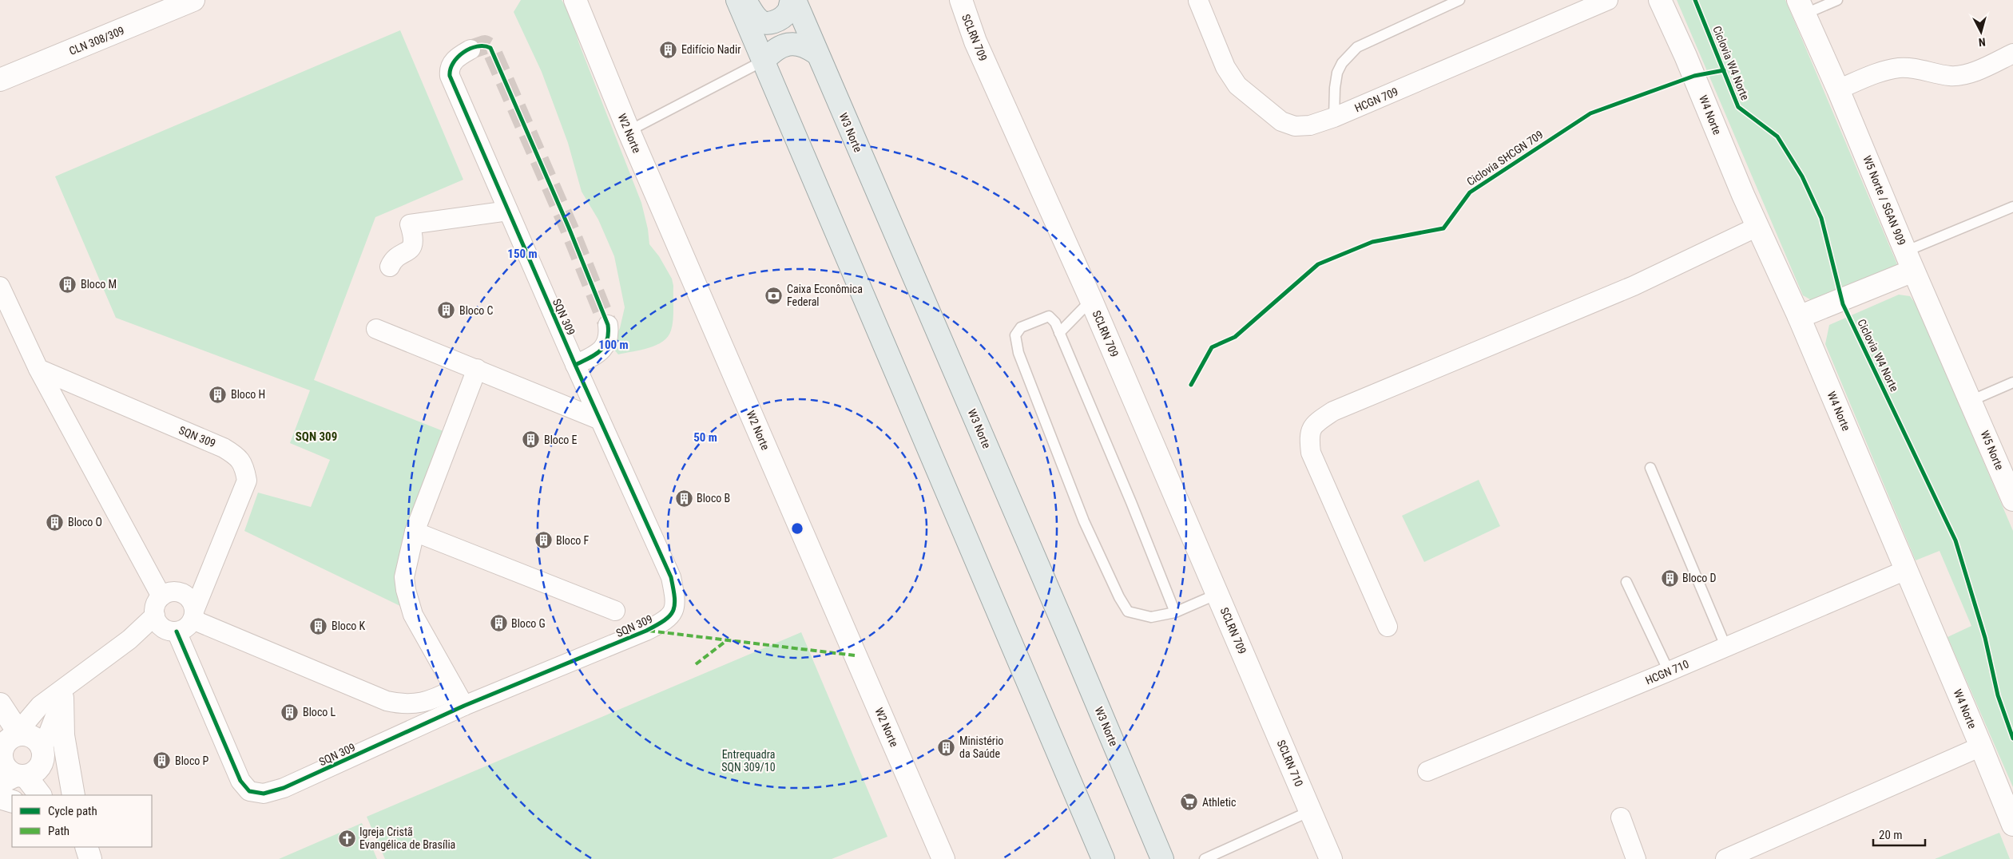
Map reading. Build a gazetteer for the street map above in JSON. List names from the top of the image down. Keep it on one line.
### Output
{"streets":{"main road":["W3 Norte"],"street":["SCLRN 709","CLN 308/309","HCGN 709","W4 Norte","W2 Norte","W5 Norte / SGAN 909","SQN 309","W5 Norte","HCGN 710","SCLRN 710"],"cycle path":["Ciclovia W4 Norte"]},"crossings":[["SCLRN 709","SCLRN 710"],["W4 Norte","HCGN 710"],["W5 Norte / SGAN 909","W5 Norte"]],"districts":["SQN 309"],"parks":["Entrequadra SQN 309/10"],"places":{"building":["Edifício Nadir","Bloco M","Bloco C","Bloco H","Bloco E","Bloco B","Bloco O","Bloco F","Bloco D","Bloco G","Bloco K","Bloco L","Ministério da Saúde","Bloco P"],"bank":["Caixa Econômica Federal"],"supermarket":["Athletic"],"church":["Igreja Cristã Evangélica de Brasília"]},"legend":["Cycle path","Path"],"scale_bar":"20 m","north":"bottom","rings":["150 m","100 m","50 m"]}
